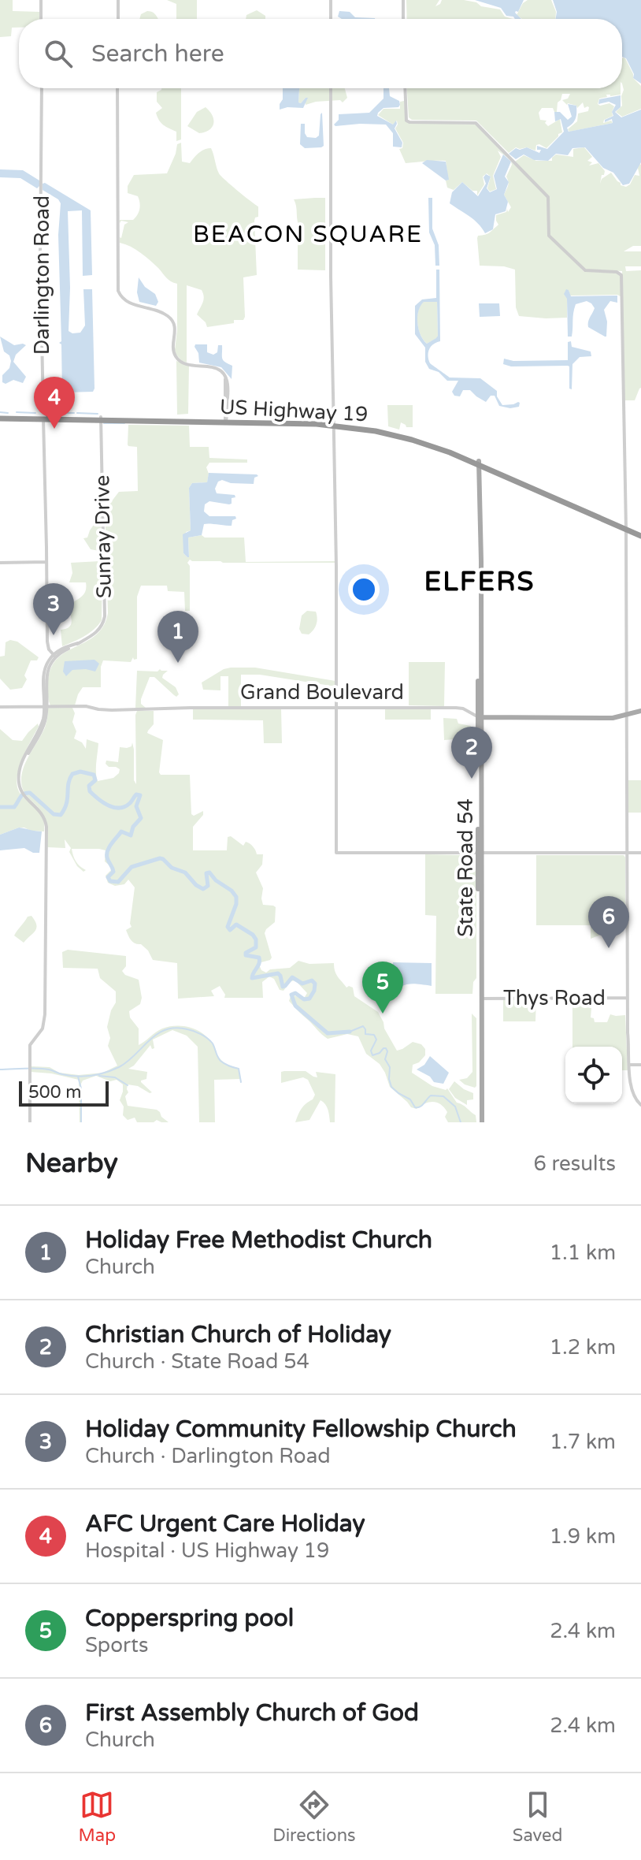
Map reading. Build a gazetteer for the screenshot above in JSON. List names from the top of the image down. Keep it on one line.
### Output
{"streets":{"highway":["US Highway 19"],"main road":["Grand Boulevard","State Road 54"],"street":["Darlington Road","Sunray Drive","Thys Road"]},"crossings":[["Darlington Road","US Highway 19"],["Darlington Road","Sunray Drive"],["US Highway 19","Sunray Drive"],["Grand Boulevard","State Road 54"],["State Road 54","Thys Road"]],"districts":["BEACON SQUARE","ELFERS"],"scale_bar":"500 m","page":{"search":"Search here","pins":["4","3","1","2","6","5"],"scale":"500 m","heading":["Nearby","6 results"],"list":[{"mark":"1","name":"Holiday Free Methodist Church","note":"Church","value":"1.1 km"},{"mark":"2","name":"Christian Church of Holiday","note":"Church · State Road 54","value":"1.2 km"},{"mark":"3","name":"Holiday Community Fellowship Church","note":"Church · Darlington Road","value":"1.7 km"},{"mark":"4","name":"AFC Urgent Care Holiday","note":"Hospital · US Highway 19","value":"1.9 km"},{"mark":"5","name":"Copperspring pool","note":"Sports","value":"2.4 km"},{"mark":"6","name":"First Assembly Church of God","note":"Church","value":"2.4 km"}],"nav":["Map","Directions","Saved"]}}
